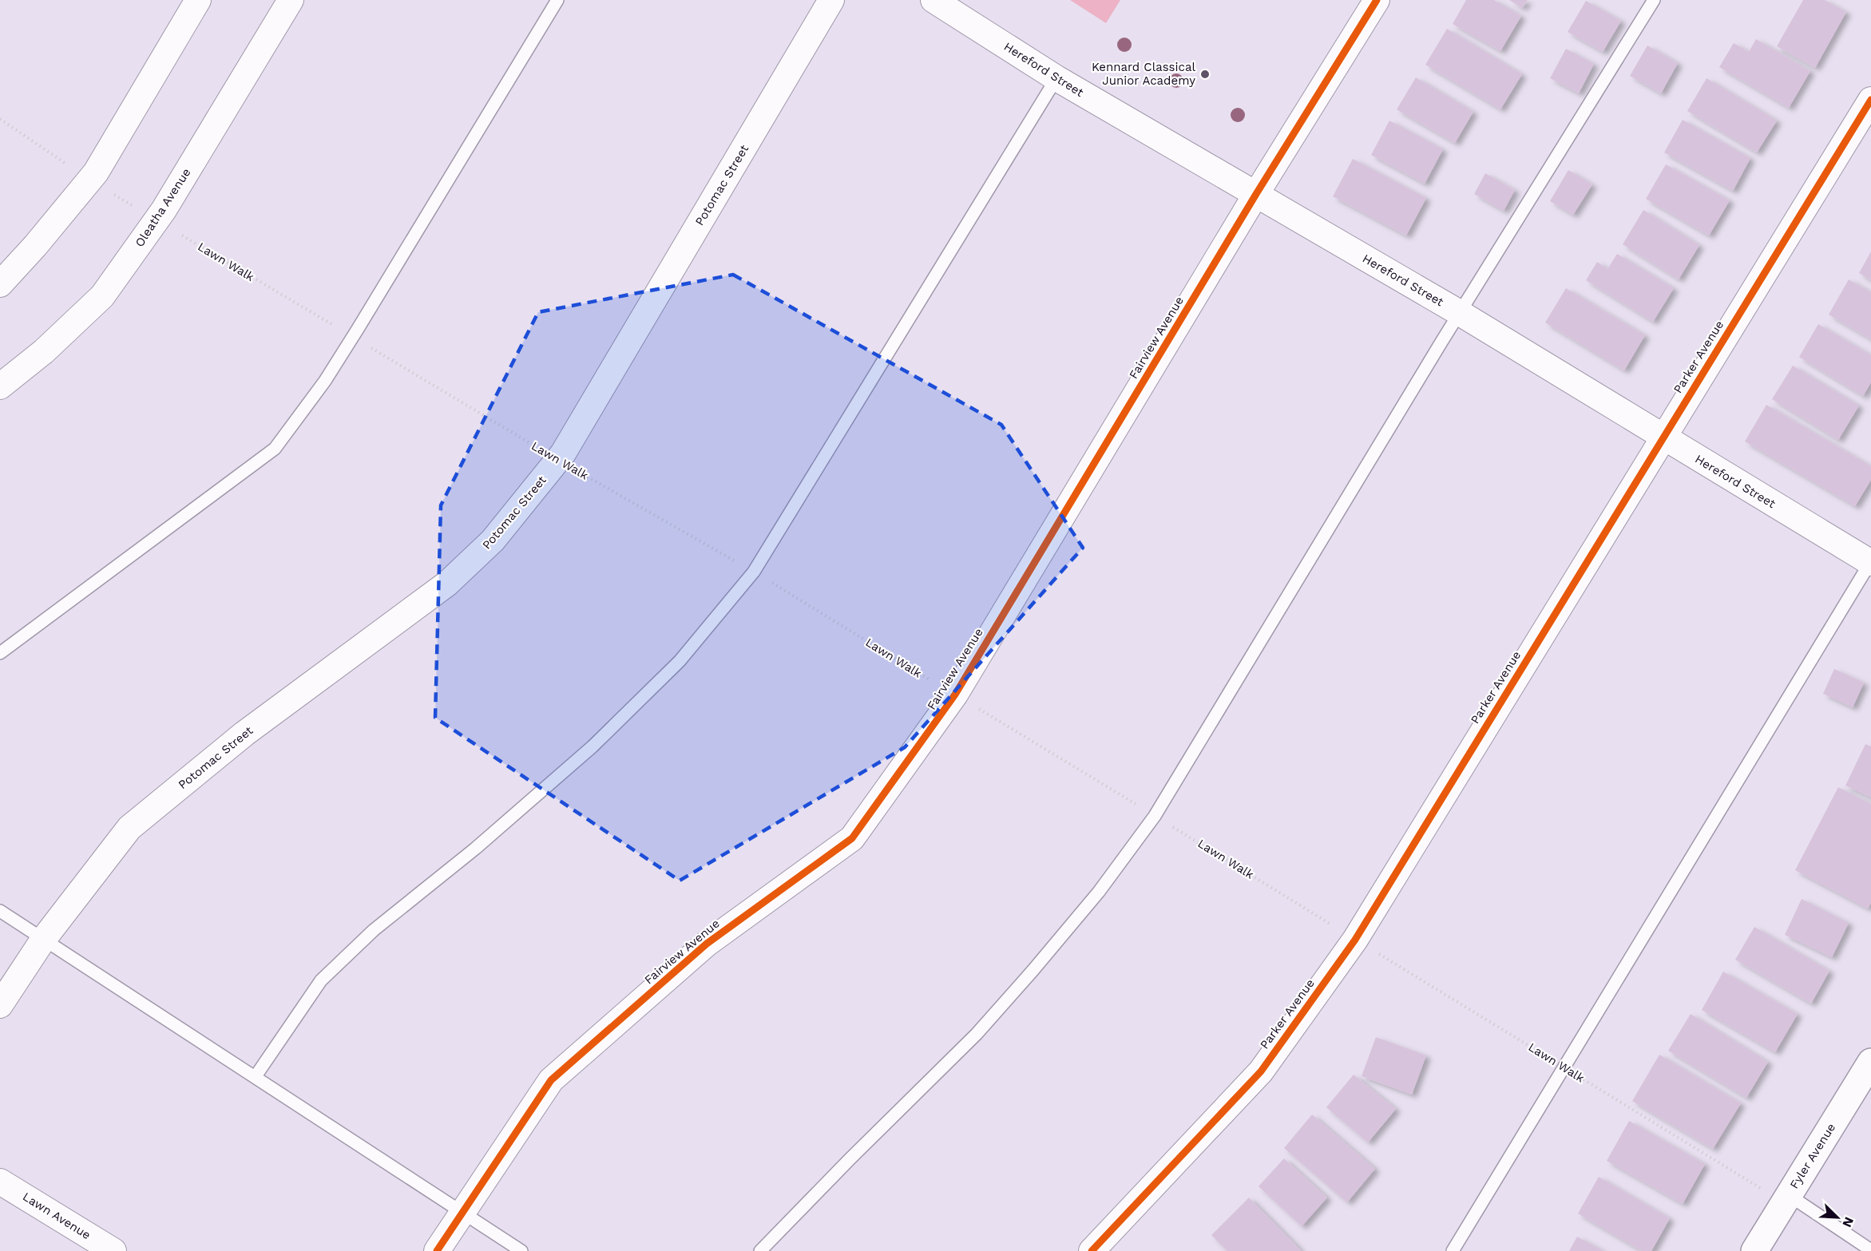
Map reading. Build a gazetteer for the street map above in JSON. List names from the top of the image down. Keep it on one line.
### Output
{"streets":{"street":["Hereford Street","Potomac Street","Oleatha Avenue","Fairview Avenue","Parker Avenue","Fyler Avenue","Lawn Avenue"],"path":["Lawn Walk"]},"crossings":[["Hereford Street","Fairview Avenue"],["Hereford Street","Parker Avenue"],["Potomac Street","Lawn Walk"],["Oleatha Avenue","Lawn Walk"],["Lawn Walk","Fairview Avenue"],["Lawn Walk","Parker Avenue"],["Lawn Walk","Fyler Avenue"]],"places":["Kennard Classical Junior Academy"],"north":"bottom right"}
